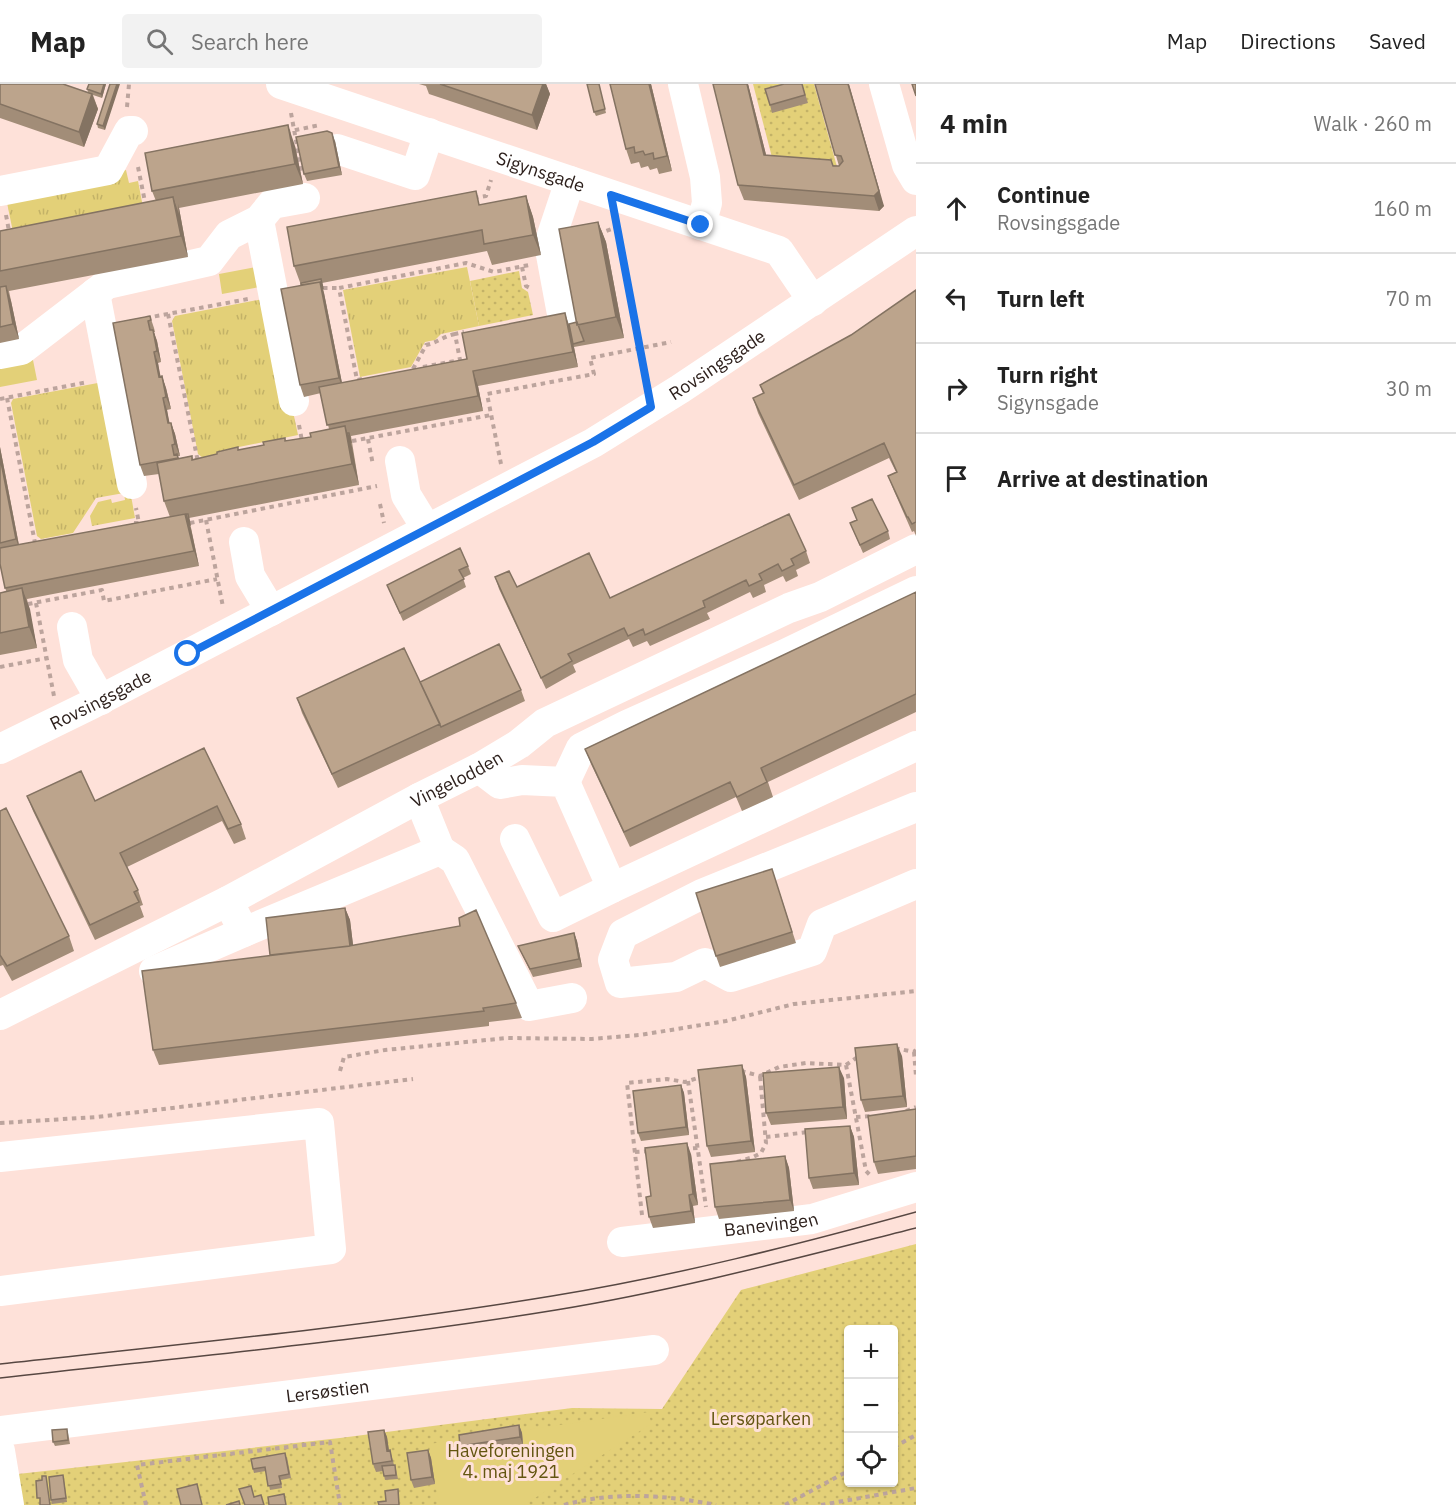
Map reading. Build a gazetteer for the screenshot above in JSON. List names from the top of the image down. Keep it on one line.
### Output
{"streets":{"street":["Sigynsgade","Rovsingsgade","Vingelodden","Banevingen","Lersøstien"]},"crossings":[["Sigynsgade","Rovsingsgade"]],"parks":["Lersøparken","Haveforeningen 4. maj 1921"],"page":{"header":"Map","search":"Search here","nav":["Map","Directions","Saved"],"heading":["4 min","Walk · 260 m"],"list":[["Continue","Rovsingsgade","160 m"],["Turn left","70 m"],["Turn right","Sigynsgade","30 m"],"Arrive at destination"],"map_buttons":["+","−"]}}
